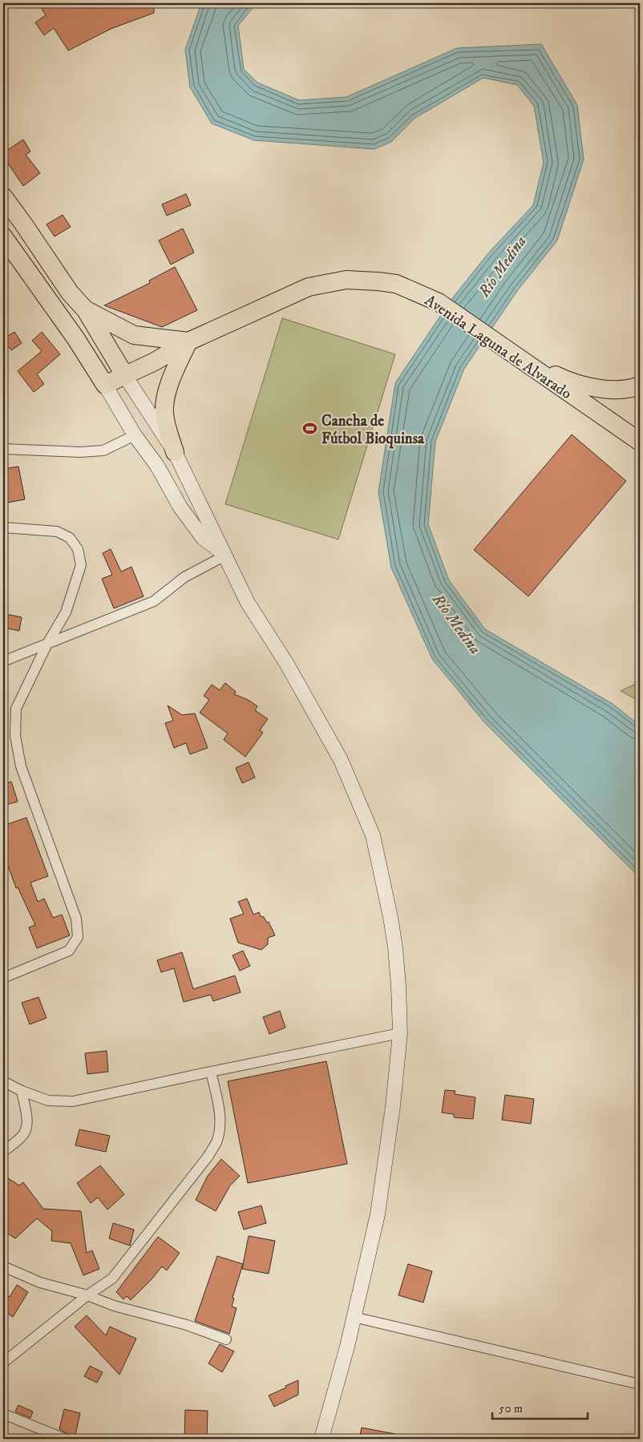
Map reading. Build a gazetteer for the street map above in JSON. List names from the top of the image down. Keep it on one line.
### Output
{"streets":{"highway":["Avenida Laguna de Alvarado"]},"water":["Río Medina"],"places":{"sports":["Cancha de Fútbol Bioquinsa"]},"scale_bar":"50 m"}
